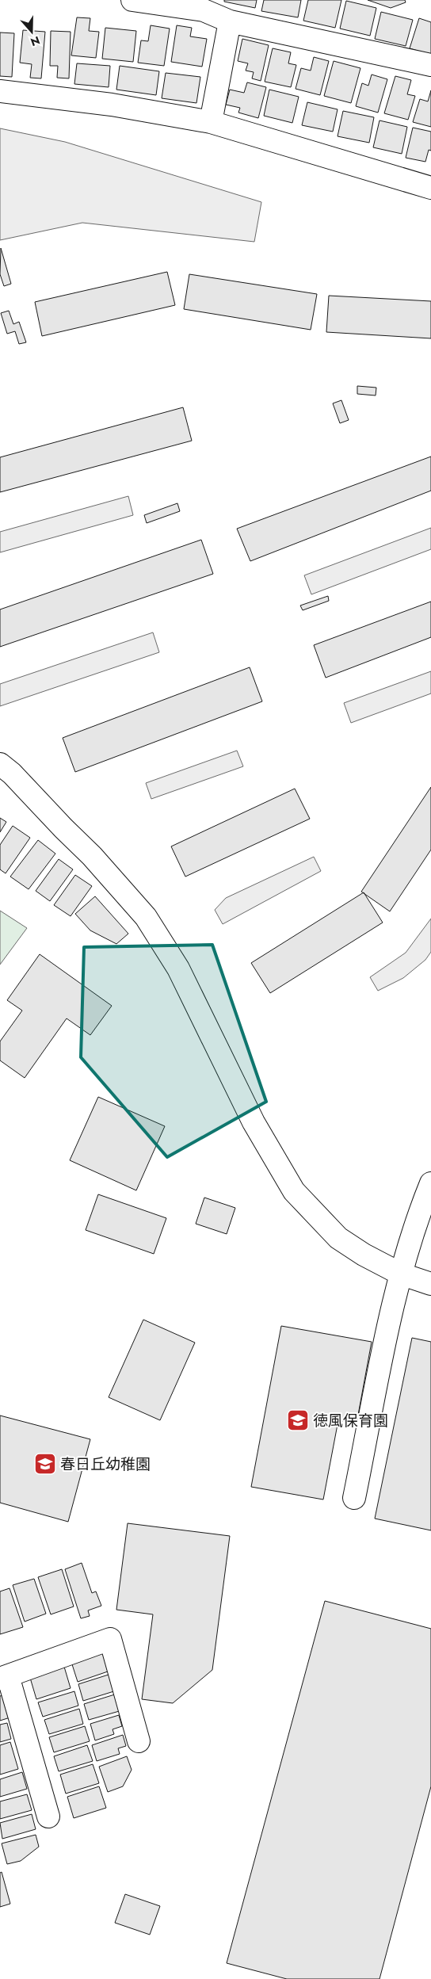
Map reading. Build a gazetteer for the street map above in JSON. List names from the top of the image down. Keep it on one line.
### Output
{"places":{"school or university":["徳風保育園","春日丘幼稚園"]},"north":"bottom"}
